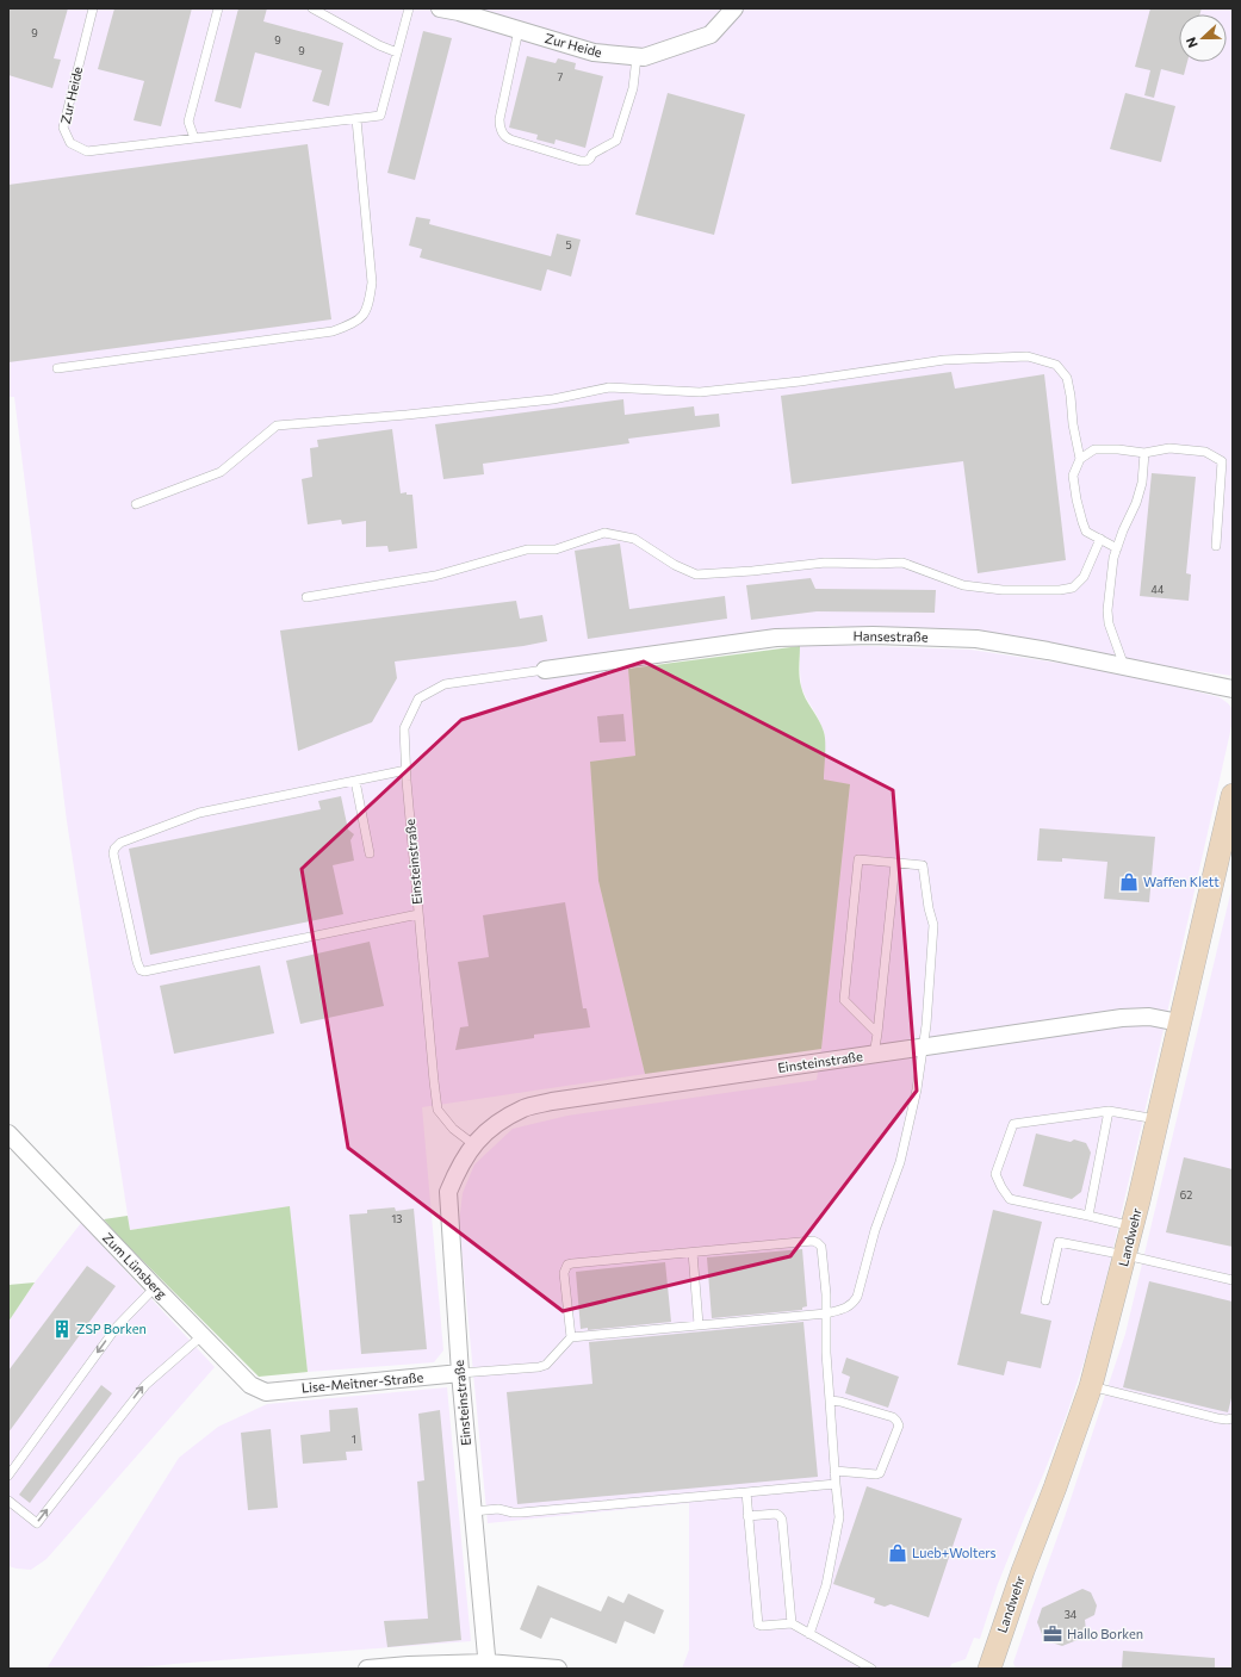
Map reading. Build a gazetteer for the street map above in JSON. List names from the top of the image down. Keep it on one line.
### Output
{"streets":{"main road":["Landwehr"],"street":["Zur Heide","Hansestraße","Einsteinstraße","Zum Lünsberg","Lise-Meitner-Straße"]},"crossings":[["Hansestraße","Einsteinstraße"],["Einsteinstraße","Landwehr"],["Einsteinstraße","Lise-Meitner-Straße"],["Zum Lünsberg","Lise-Meitner-Straße"]],"places":{"shop":["Waffen Klett","Lueb+Wolters"],"building":["ZSP Borken"],"office":["Hallo Borken"]},"house_numbers":["9","9","9","7","5","44","62","13","1","34"],"north":"left"}
